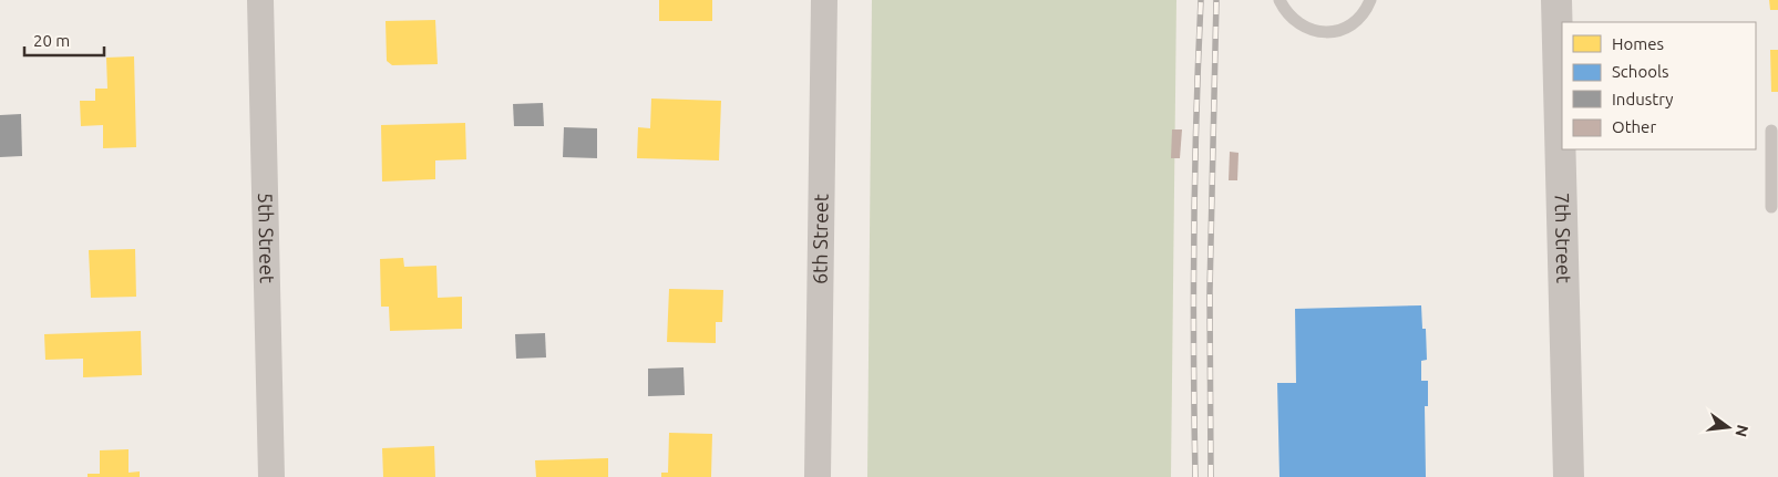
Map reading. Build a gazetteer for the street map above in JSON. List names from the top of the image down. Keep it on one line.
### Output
{"streets":{"street":["7th Street","5th Street","6th Street"]},"legend":["Homes","Schools","Industry","Other"],"scale_bar":"20 m","north":"right"}
